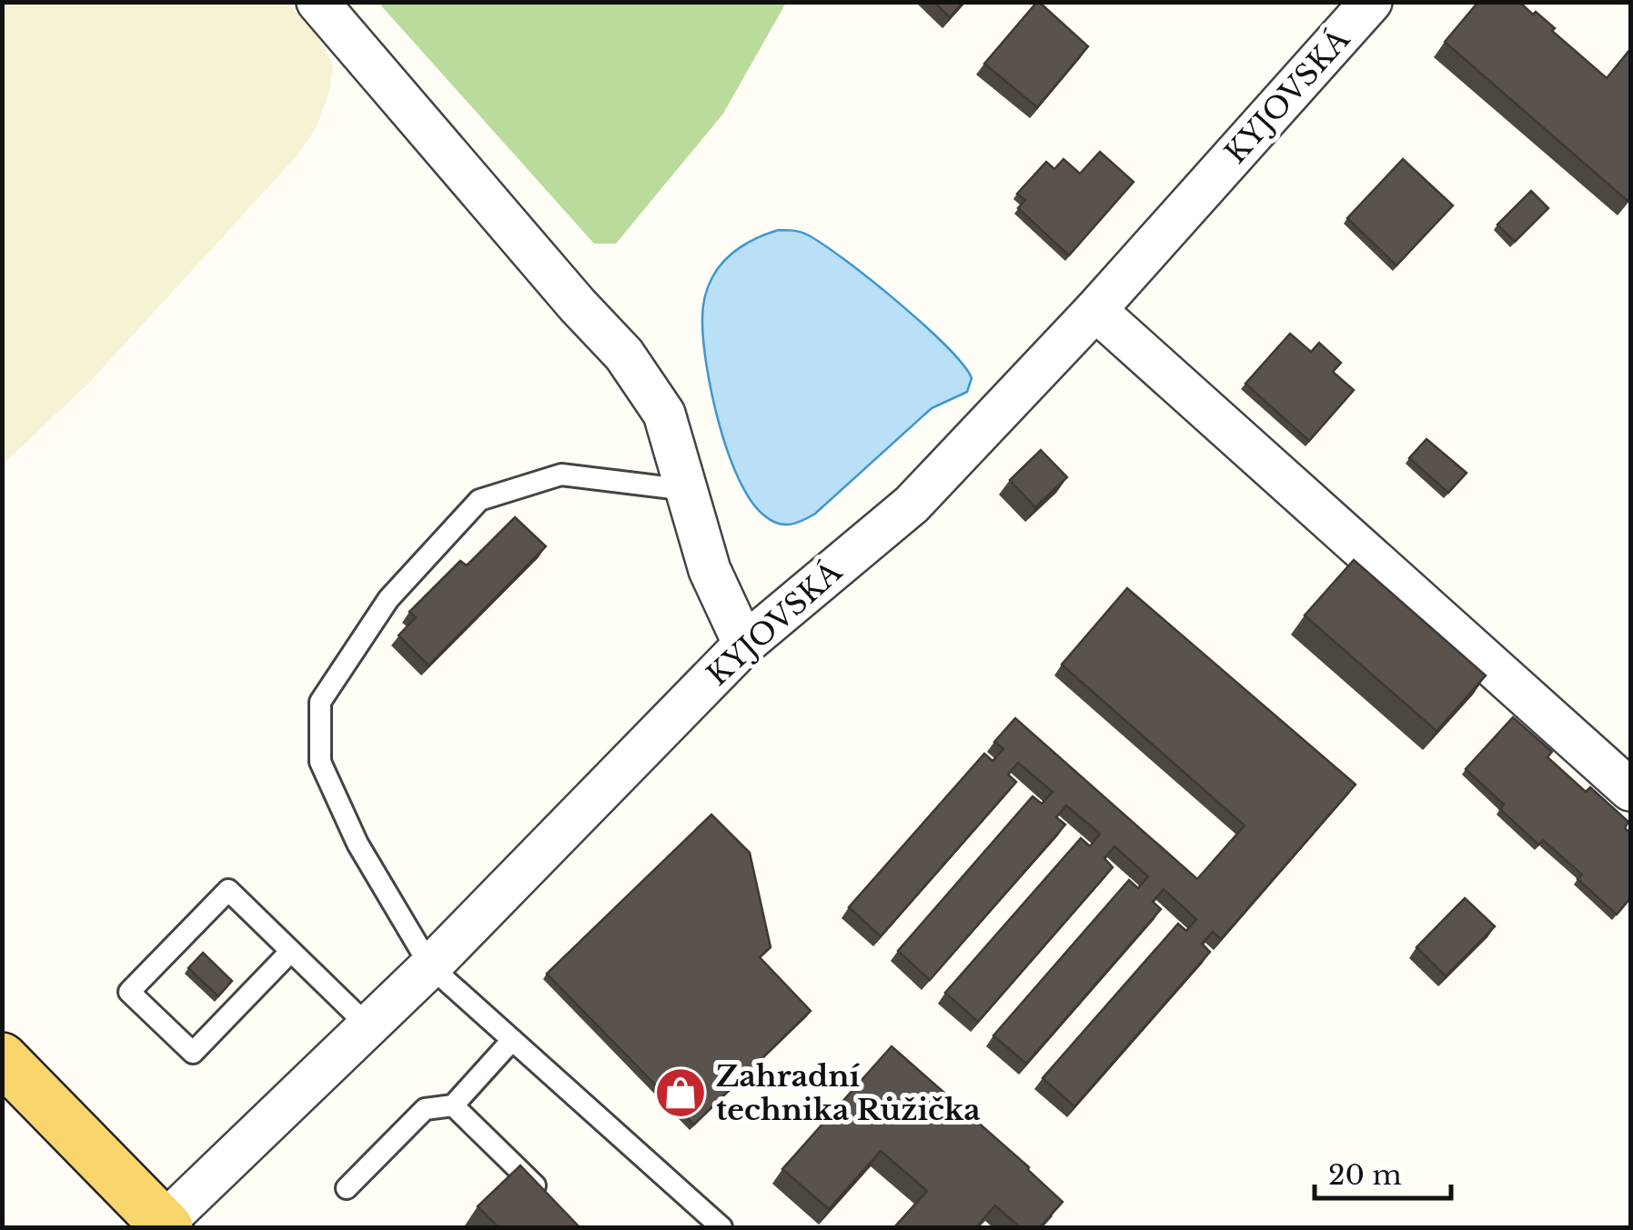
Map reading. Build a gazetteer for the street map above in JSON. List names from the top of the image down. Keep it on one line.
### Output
{"streets":{"street":["KYJOVSKÁ"]},"places":{"shop":["Zahradní technika Růžička"]},"scale_bar":"20 m"}
